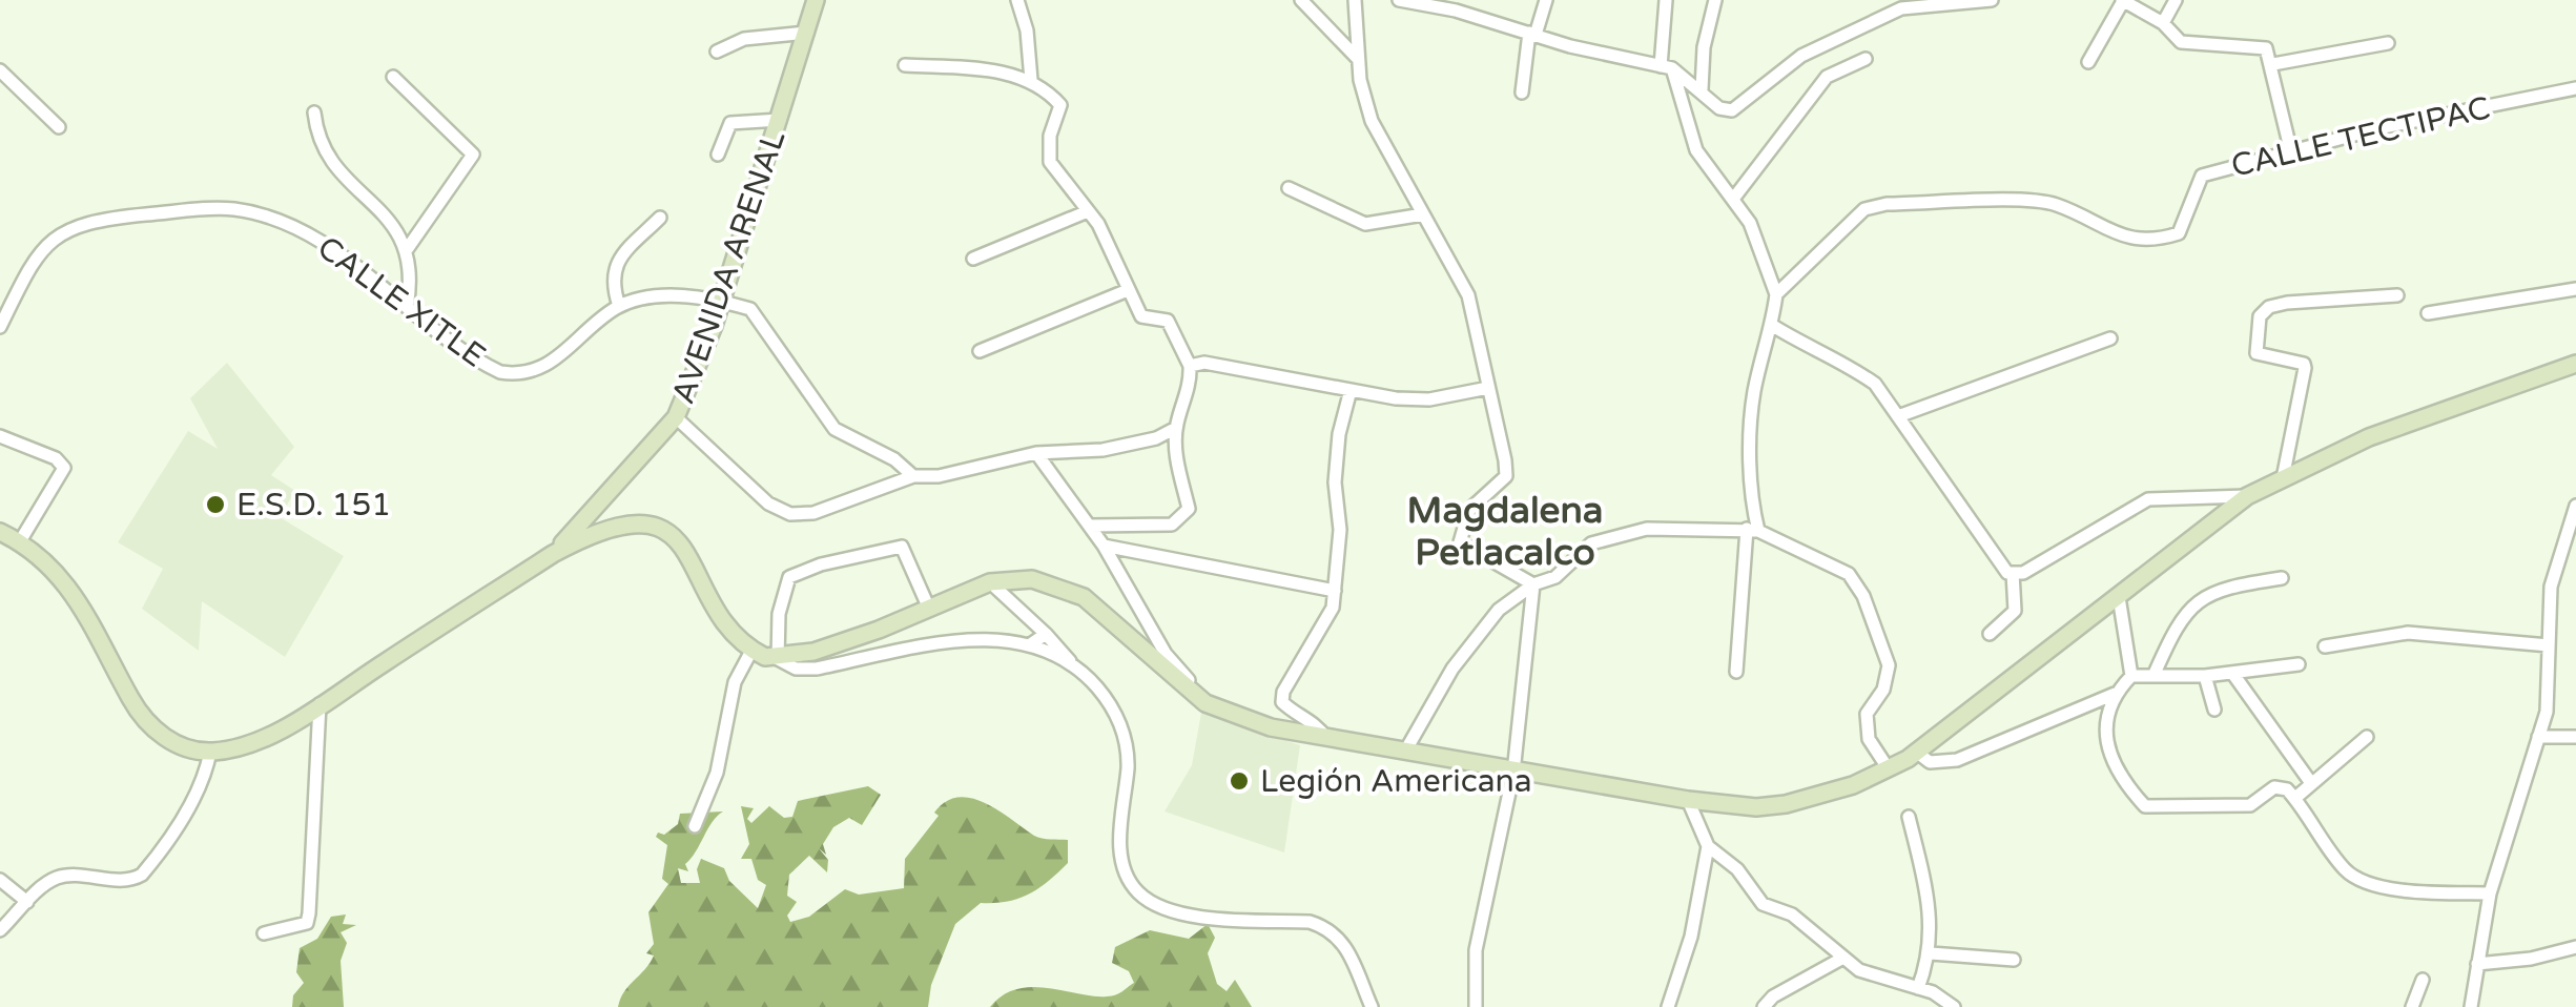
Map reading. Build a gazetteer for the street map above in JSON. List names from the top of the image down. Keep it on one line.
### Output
{"streets":{"main road":["AVENIDA ARENAL"],"street":["CALLE TECTIPAC","CALLE XITLE"]},"districts":["Magdalena Petlacalco"],"places":["E.S.D. 151","Legión Americana"]}
